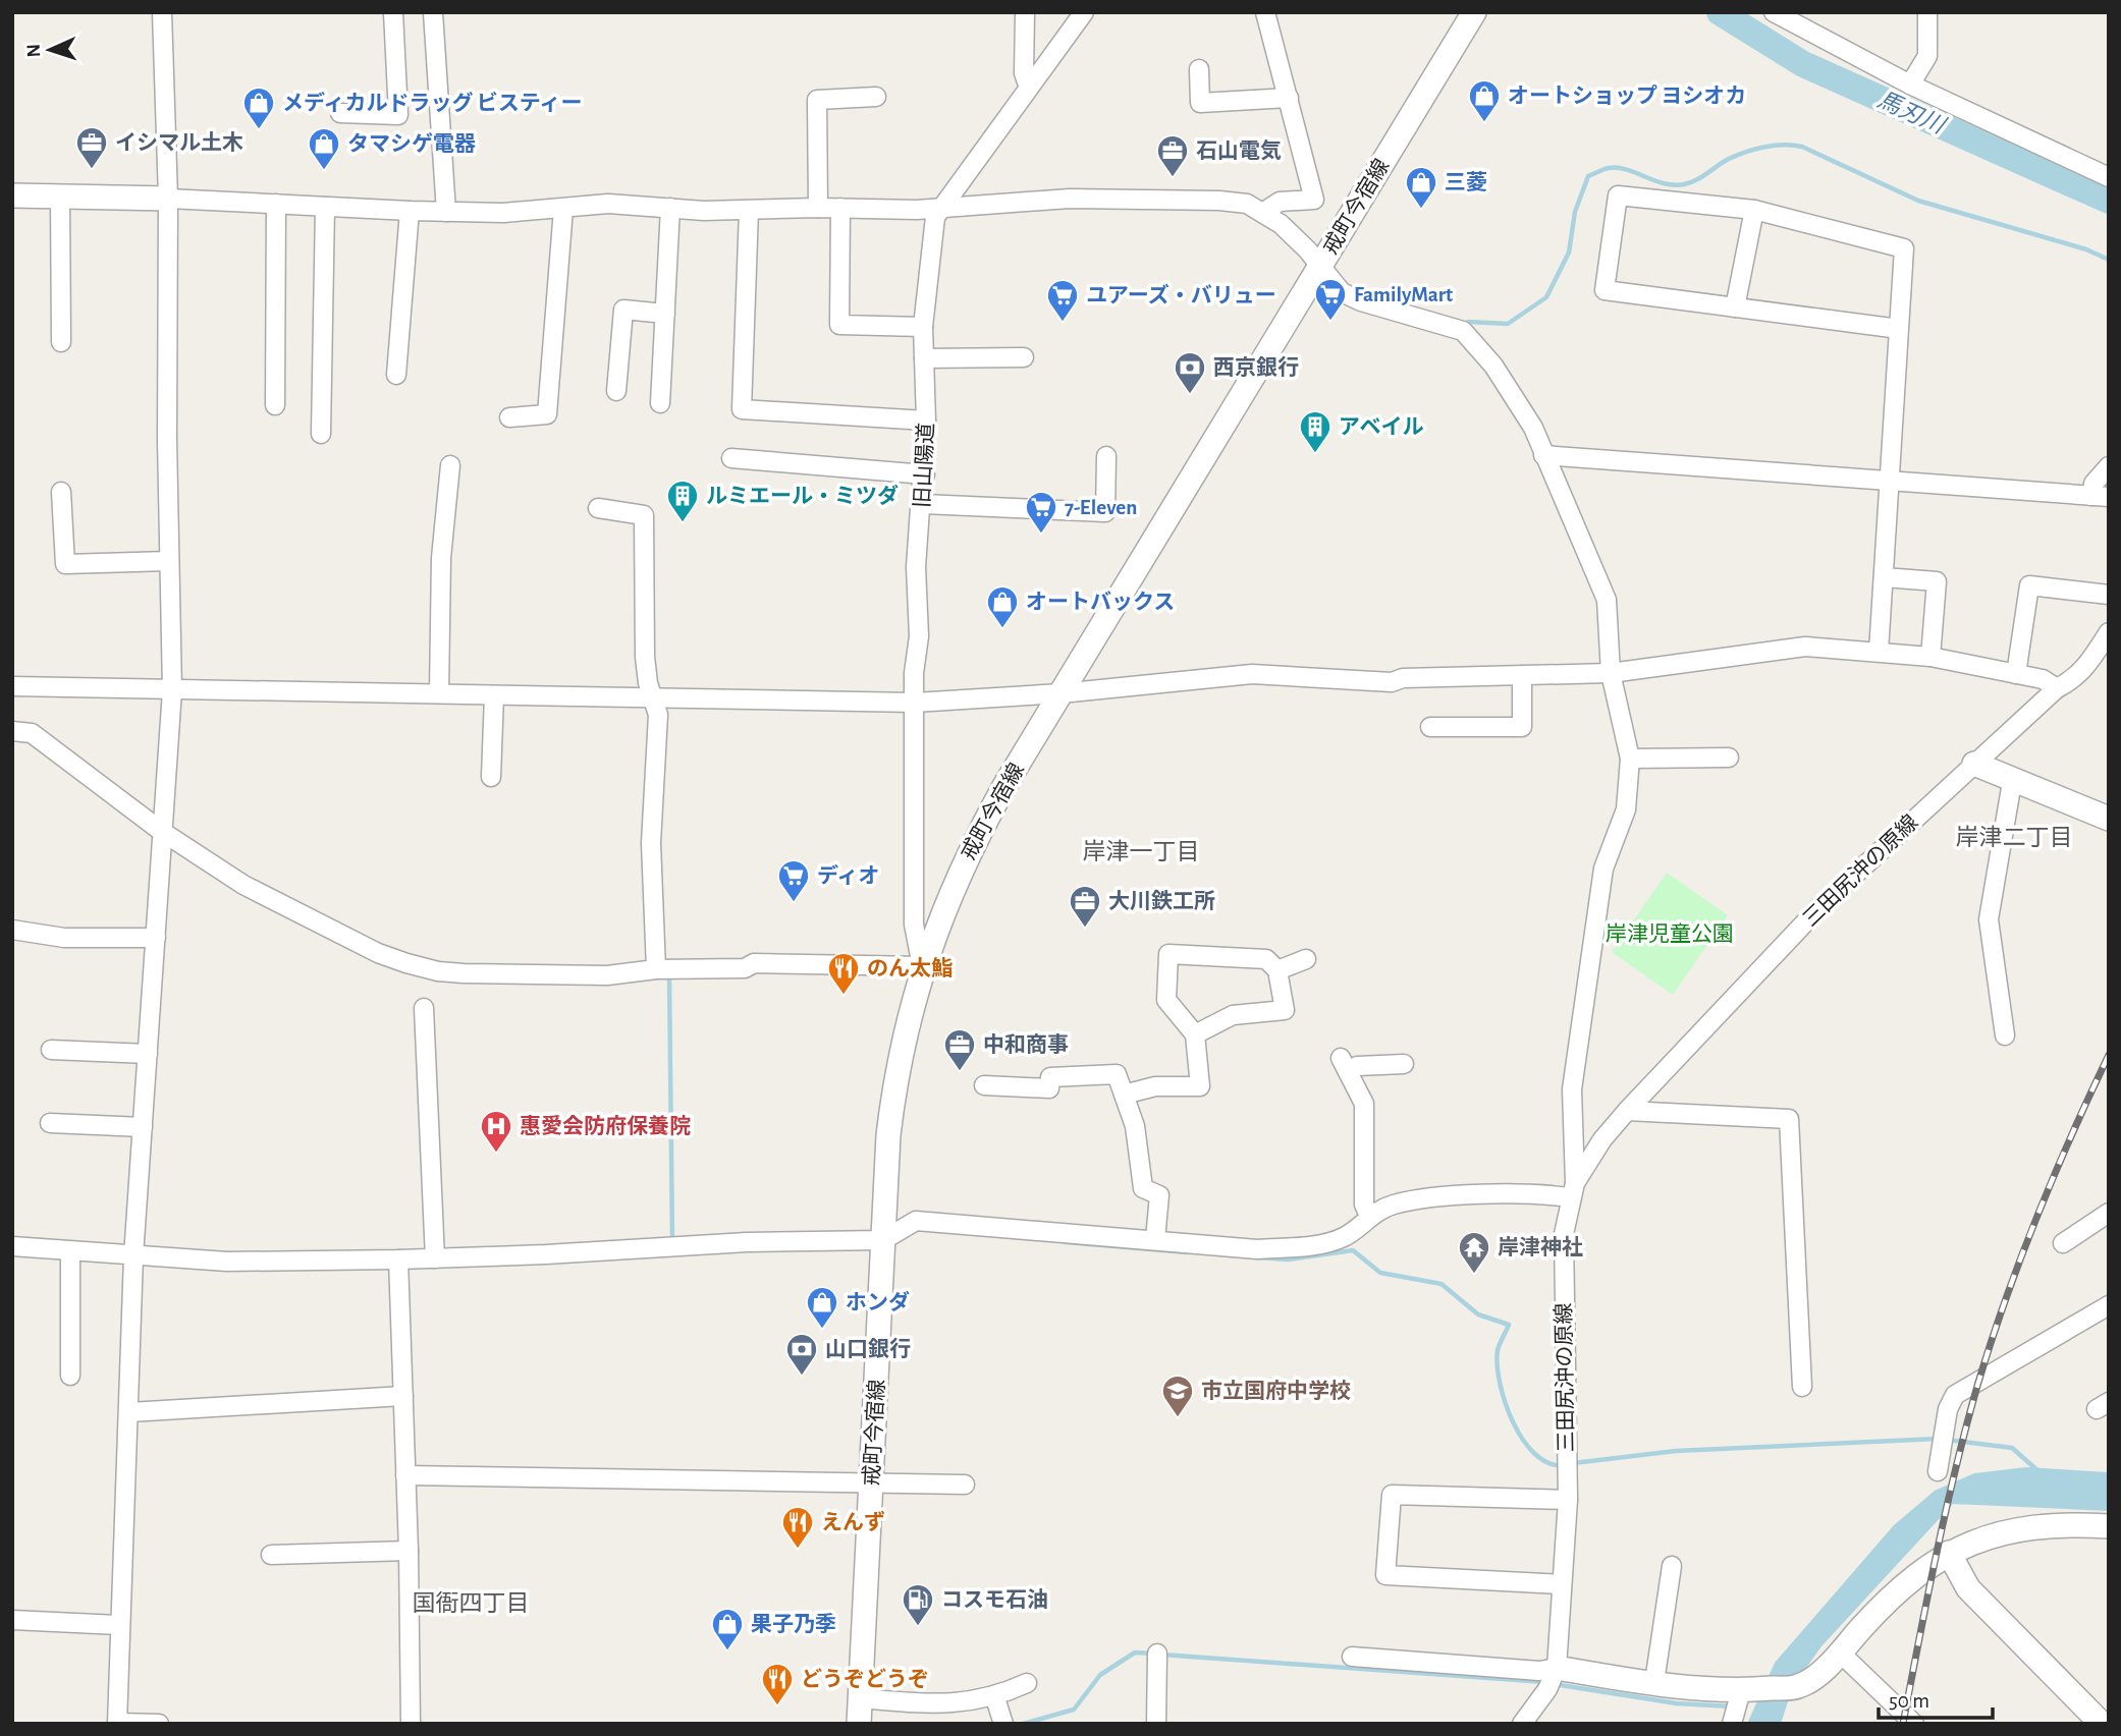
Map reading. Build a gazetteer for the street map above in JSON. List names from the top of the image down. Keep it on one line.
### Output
{"streets":{"street":["戒町今宿線","旧山陽道","三田尻沖の原線"]},"crossings":[["戒町今宿線","旧山陽道"]],"districts":["岸津二丁目","岸津一丁目","国衙四丁目"],"water":["馬刃川"],"parks":["岸津児童公園"],"places":{"shop":["オートショップ ヨシオカ","メディカルドラッグ ビスティー","タマシゲ電器","三菱","オートバックス","ホンダ","果子乃季"],"office":["イシマル土木","石山電気","大川鉄工所","中和商事"],"supermarket":["FamilyMart","ユアーズ・バリュー","7-Eleven","ディオ"],"bank":["西京銀行","山口銀行"],"building":["アベイル","ルミエール・ミツダ"],"restaurant":["のん太鮨","えんず","どうぞどうぞ"],"hospital":["惠愛会防府保養院"],"temple":["岸津神社"],"school or university":["市立国府中学校"],"fuel station":["コスモ石油"]},"scale_bar":"50 m","north":"left"}
